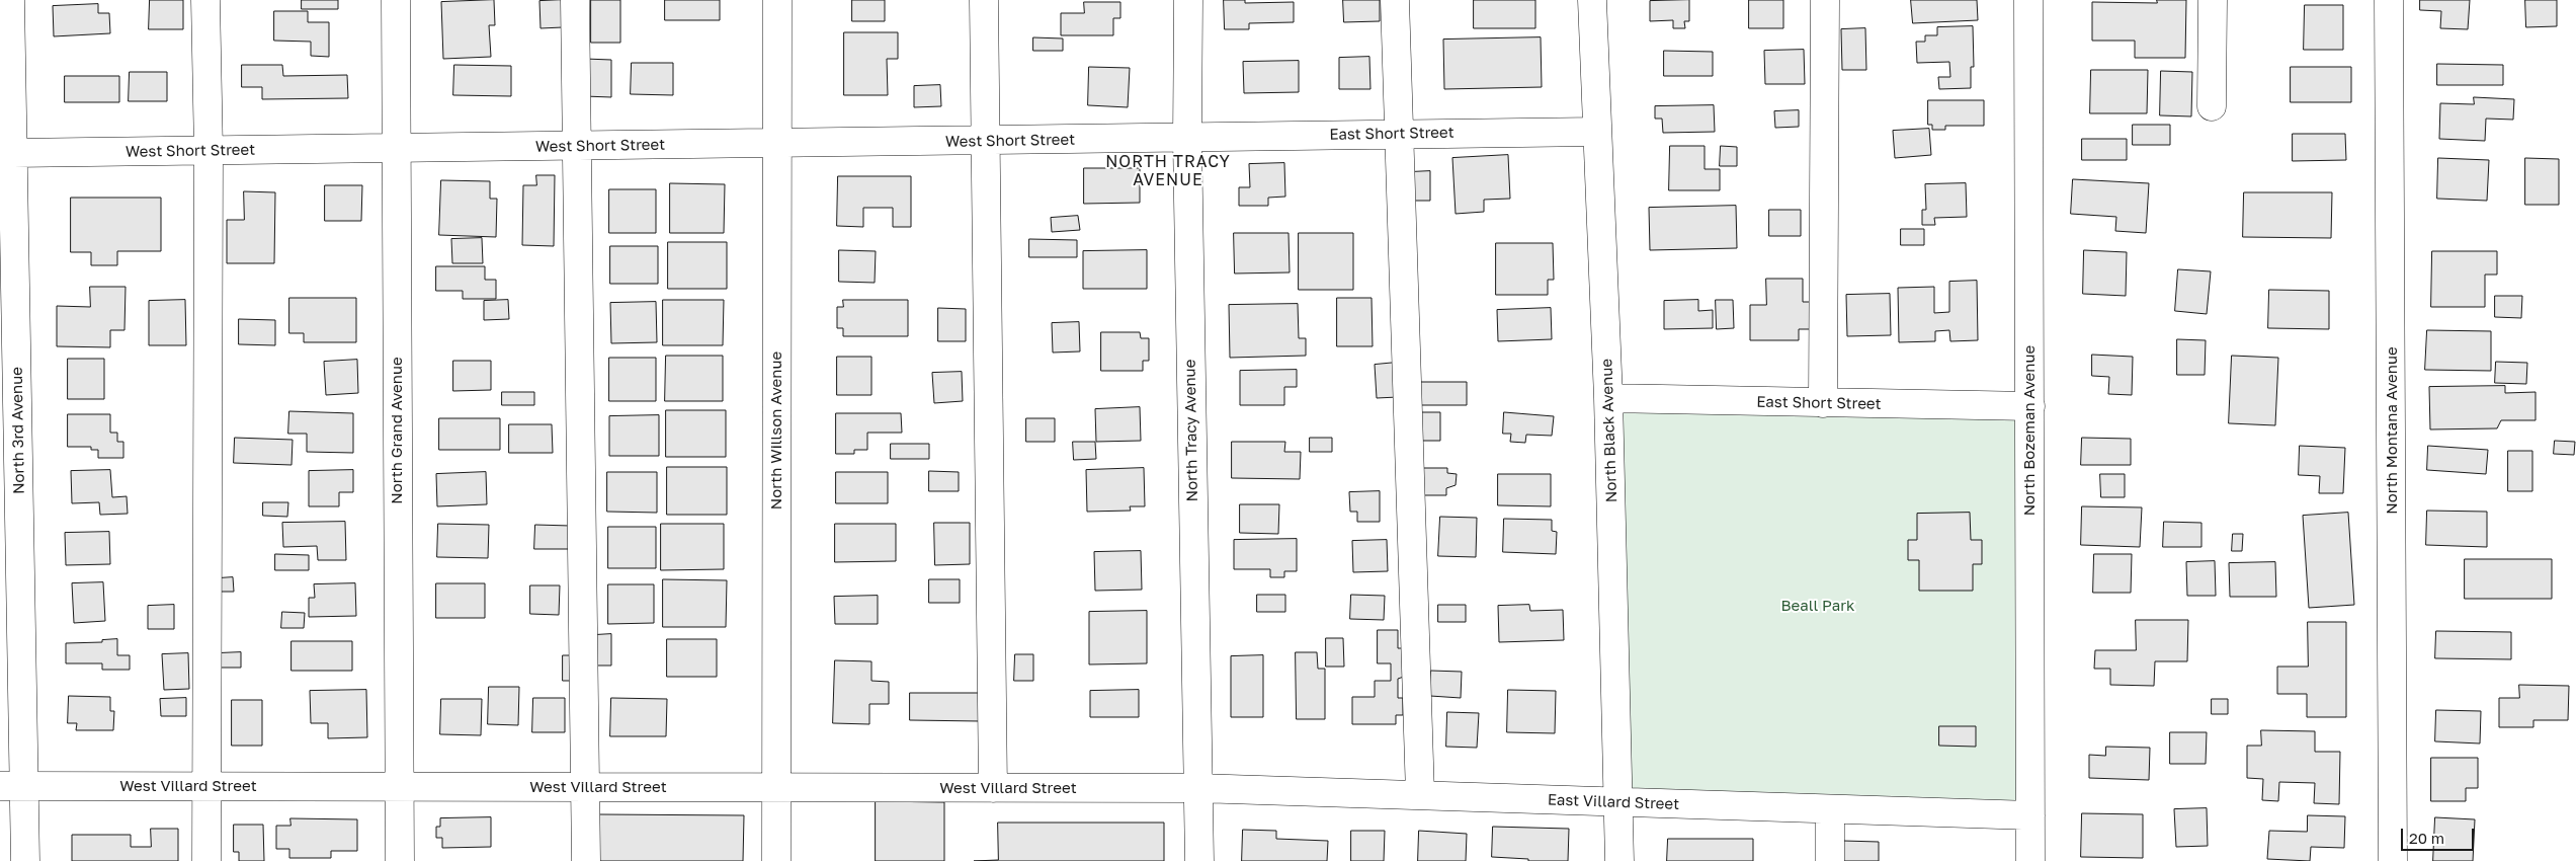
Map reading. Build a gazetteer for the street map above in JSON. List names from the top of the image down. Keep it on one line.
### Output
{"streets":{"street":["East Short Street","West Short Street","North 3rd Avenue","North Grand Avenue","North Willson Avenue","North Tracy Avenue","North Black Avenue","North Bozeman Avenue","North Montana Avenue","West Villard Street","East Villard Street"]},"crossings":[["East Short Street","West Short Street"],["East Short Street","North Tracy Avenue"],["East Short Street","North Black Avenue"],["East Short Street","North Bozeman Avenue"],["West Short Street","North 3rd Avenue"],["West Short Street","North Grand Avenue"],["West Short Street","North Willson Avenue"],["West Short Street","North Tracy Avenue"],["North 3rd Avenue","West Villard Street"],["North Grand Avenue","West Villard Street"],["North Willson Avenue","West Villard Street"],["North Tracy Avenue","West Villard Street"],["North Tracy Avenue","East Villard Street"],["North Black Avenue","East Villard Street"],["North Bozeman Avenue","East Villard Street"],["West Villard Street","East Villard Street"]],"districts":["NORTH TRACY AVENUE"],"parks":["Beall Park"],"scale_bar":"20 m"}
